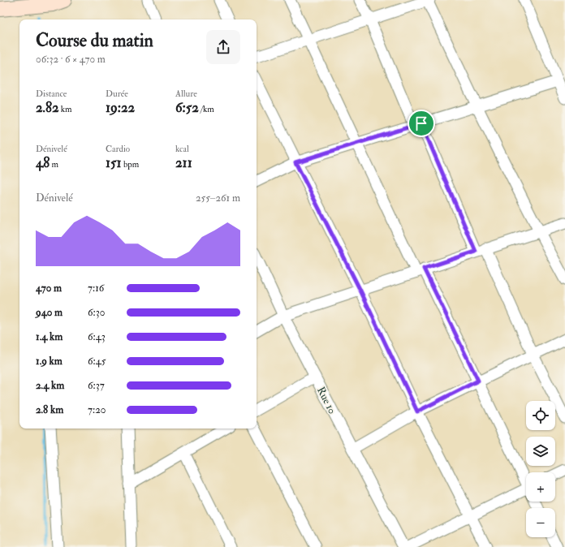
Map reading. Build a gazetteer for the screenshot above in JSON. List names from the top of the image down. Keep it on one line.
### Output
{"streets":{"street":["Rue 10"]},"page":{"heading":["Course du matin","06:32 · 6 × 470 m"],"stats":[["Distance","2.82 km"],["Durée","19:22"],["Allure","6:52 /km"],["Dénivelé","48 m"],["Cardio","151 bpm"],["kcal","211"]],"chart":["Dénivelé","255–261 m"],"list":[{"name":"470 m","note":"7:16"},{"name":"940 m","note":"6:30"},{"name":"1.4 km","note":"6:43"},{"name":"1.9 km","note":"6:45"},{"name":"2.4 km","note":"6:37"},{"name":"2.8 km","note":"7:20"}],"map_buttons":["+","−"]}}
